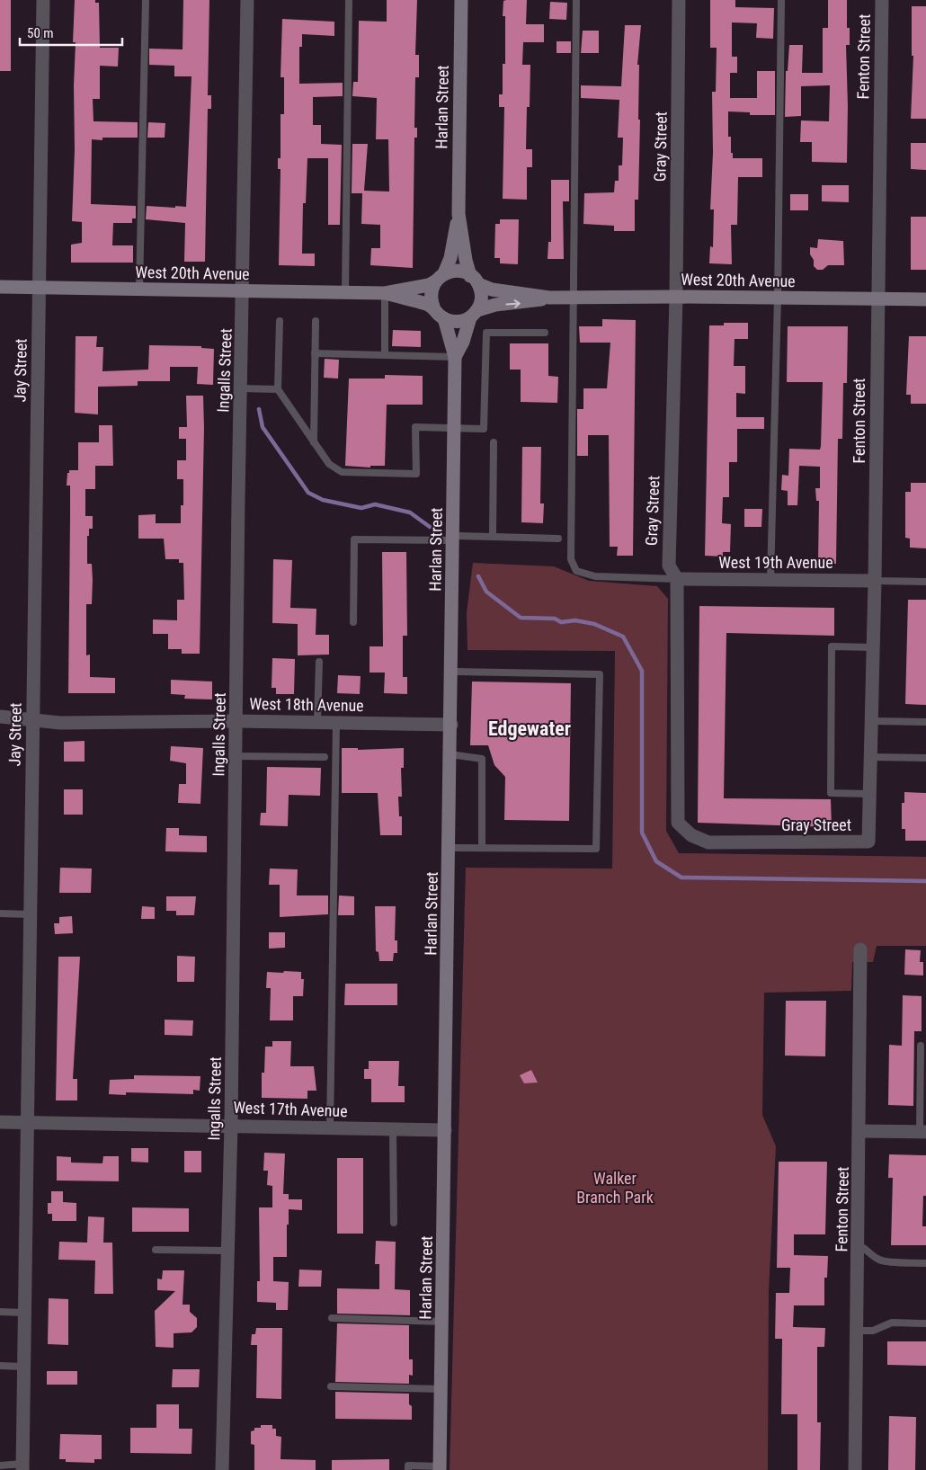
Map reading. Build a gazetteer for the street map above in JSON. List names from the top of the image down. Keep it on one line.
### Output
{"streets":{"street":["Fenton Street","Harlan Street","Gray Street","West 20th Avenue","Jay Street","Ingalls Street","West 19th Avenue","West 18th Avenue","West 17th Avenue"]},"crossings":[["Fenton Street","Gray Street"],["Fenton Street","West 20th Avenue"],["Fenton Street","West 19th Avenue"],["Harlan Street","West 20th Avenue"],["Harlan Street","West 18th Avenue"],["Harlan Street","West 17th Avenue"],["Gray Street","West 20th Avenue"],["Gray Street","West 19th Avenue"],["West 20th Avenue","Jay Street"],["West 20th Avenue","Ingalls Street"],["Jay Street","West 18th Avenue"],["Jay Street","West 17th Avenue"],["Ingalls Street","West 18th Avenue"],["Ingalls Street","West 17th Avenue"]],"districts":["Edgewater"],"parks":["Walker Branch Park"],"scale_bar":"50 m"}
